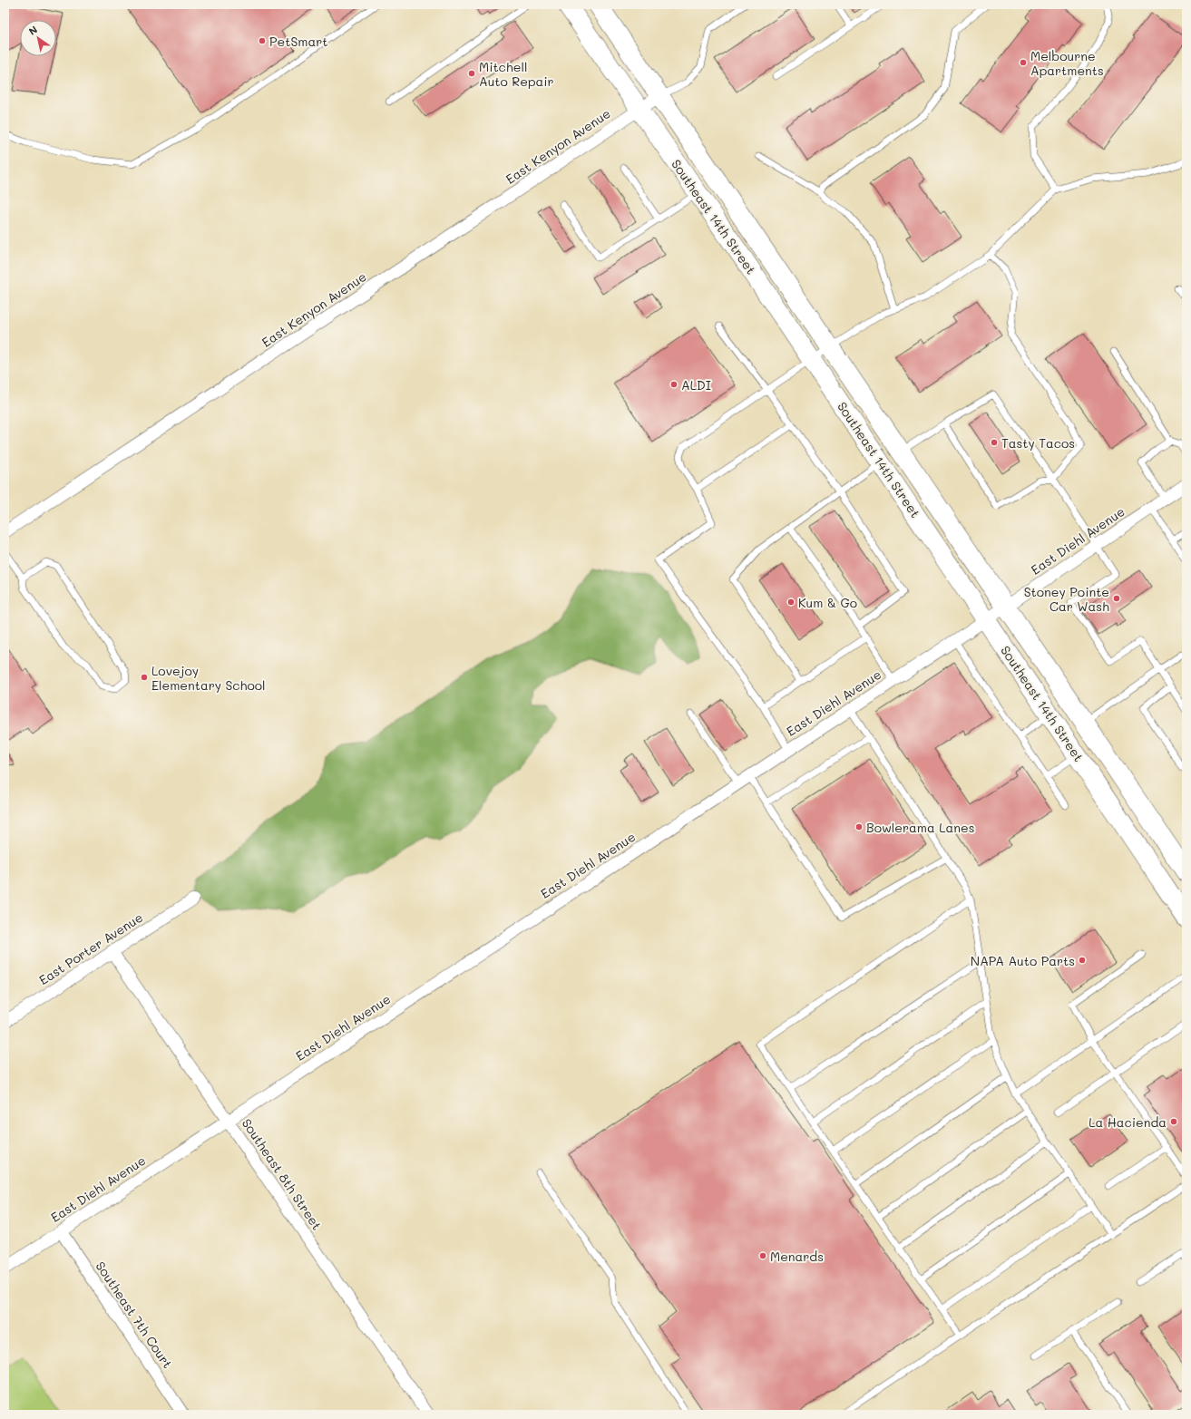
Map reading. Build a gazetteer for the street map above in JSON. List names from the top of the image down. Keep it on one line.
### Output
{"streets":{"main road":["Southeast 14th Street"],"street":["East Kenyon Avenue","East Diehl Avenue","East Porter Avenue","Southeast 8th Street","Southeast 7th Court"]},"crossings":[["East Kenyon Avenue","Southeast 14th Street"],["Southeast 14th Street","East Diehl Avenue"],["East Diehl Avenue","Southeast 8th Street"],["East Diehl Avenue","Southeast 7th Court"],["East Porter Avenue","Southeast 8th Street"]],"places":["PetSmart","Melbourne Apartments","Mitchell Auto Repair","ALDI","Tasty Tacos","Stoney Pointe Car Wash","Kum & Go","Lovejoy Elementary School","Bowlerama Lanes","NAPA Auto Parts","La Hacienda","Menards"],"north":"top left"}
